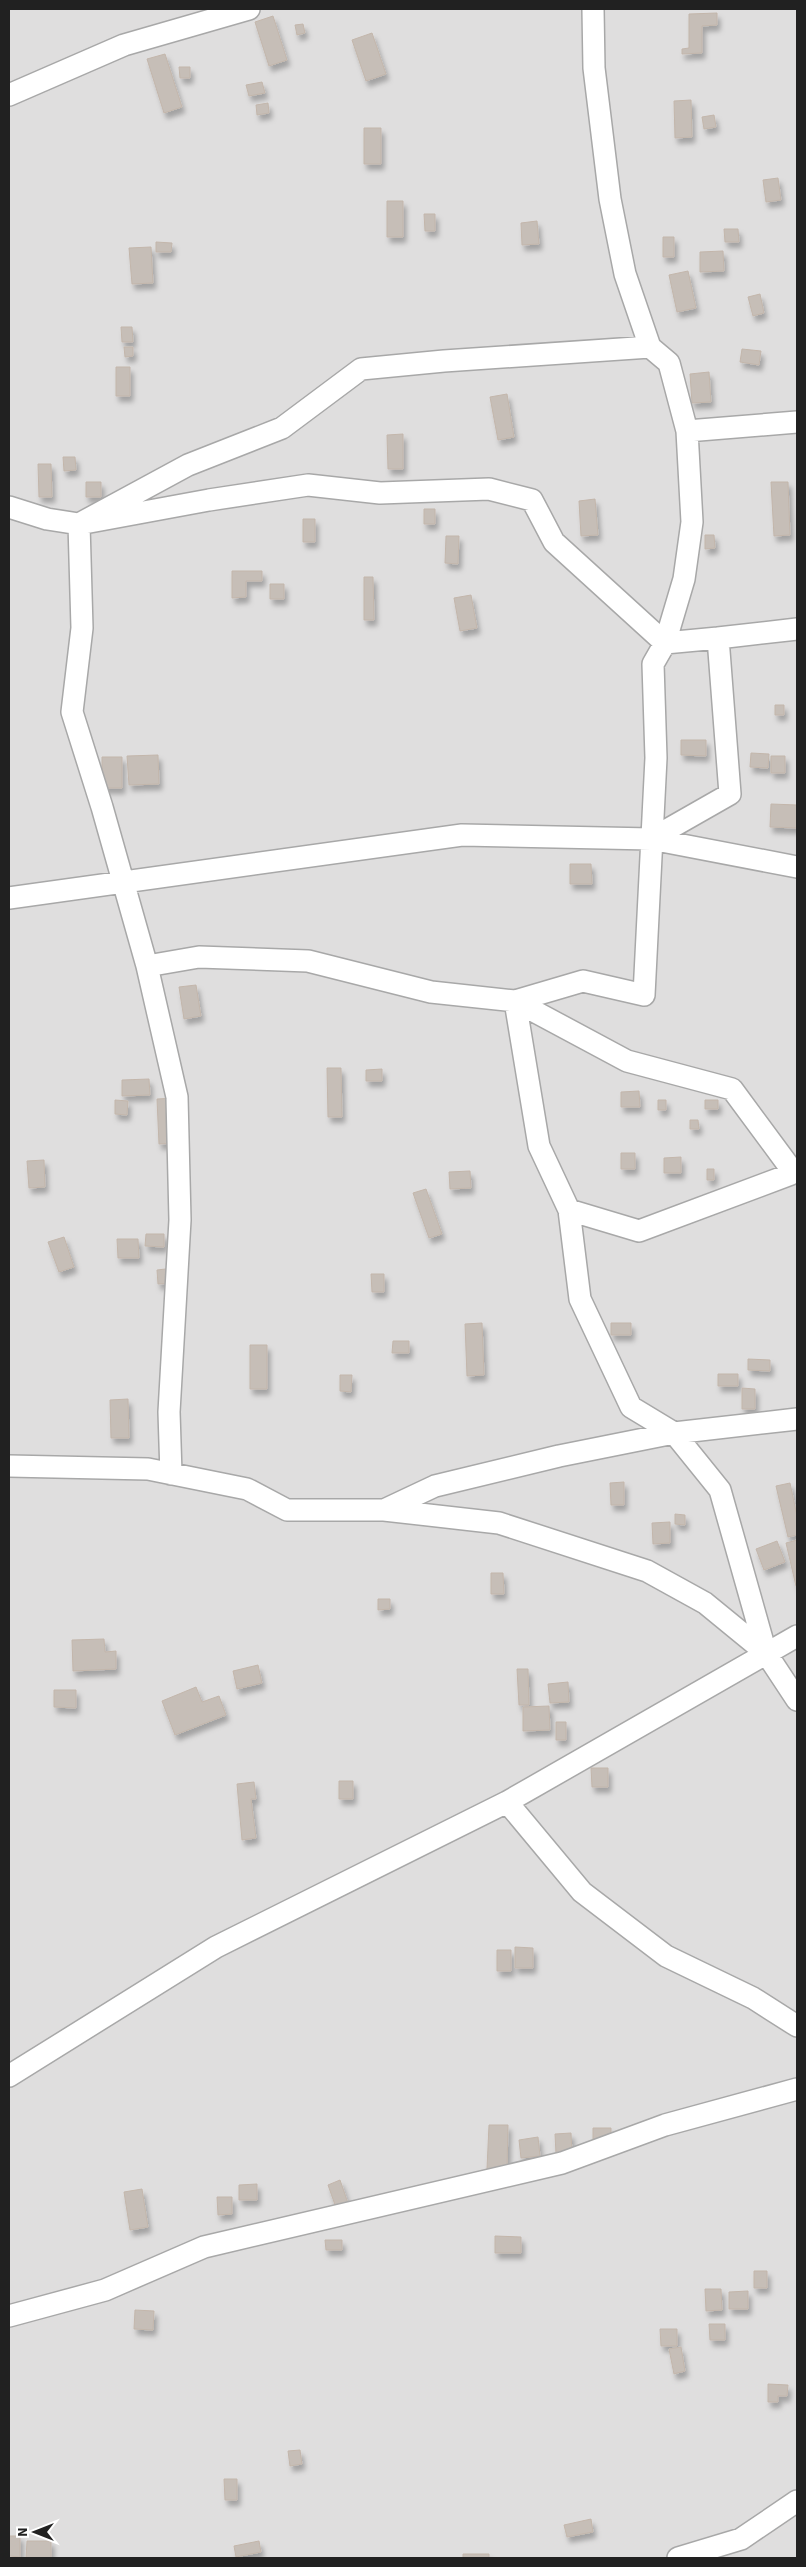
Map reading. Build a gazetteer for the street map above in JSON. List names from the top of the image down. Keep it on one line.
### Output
{"north":"left"}
